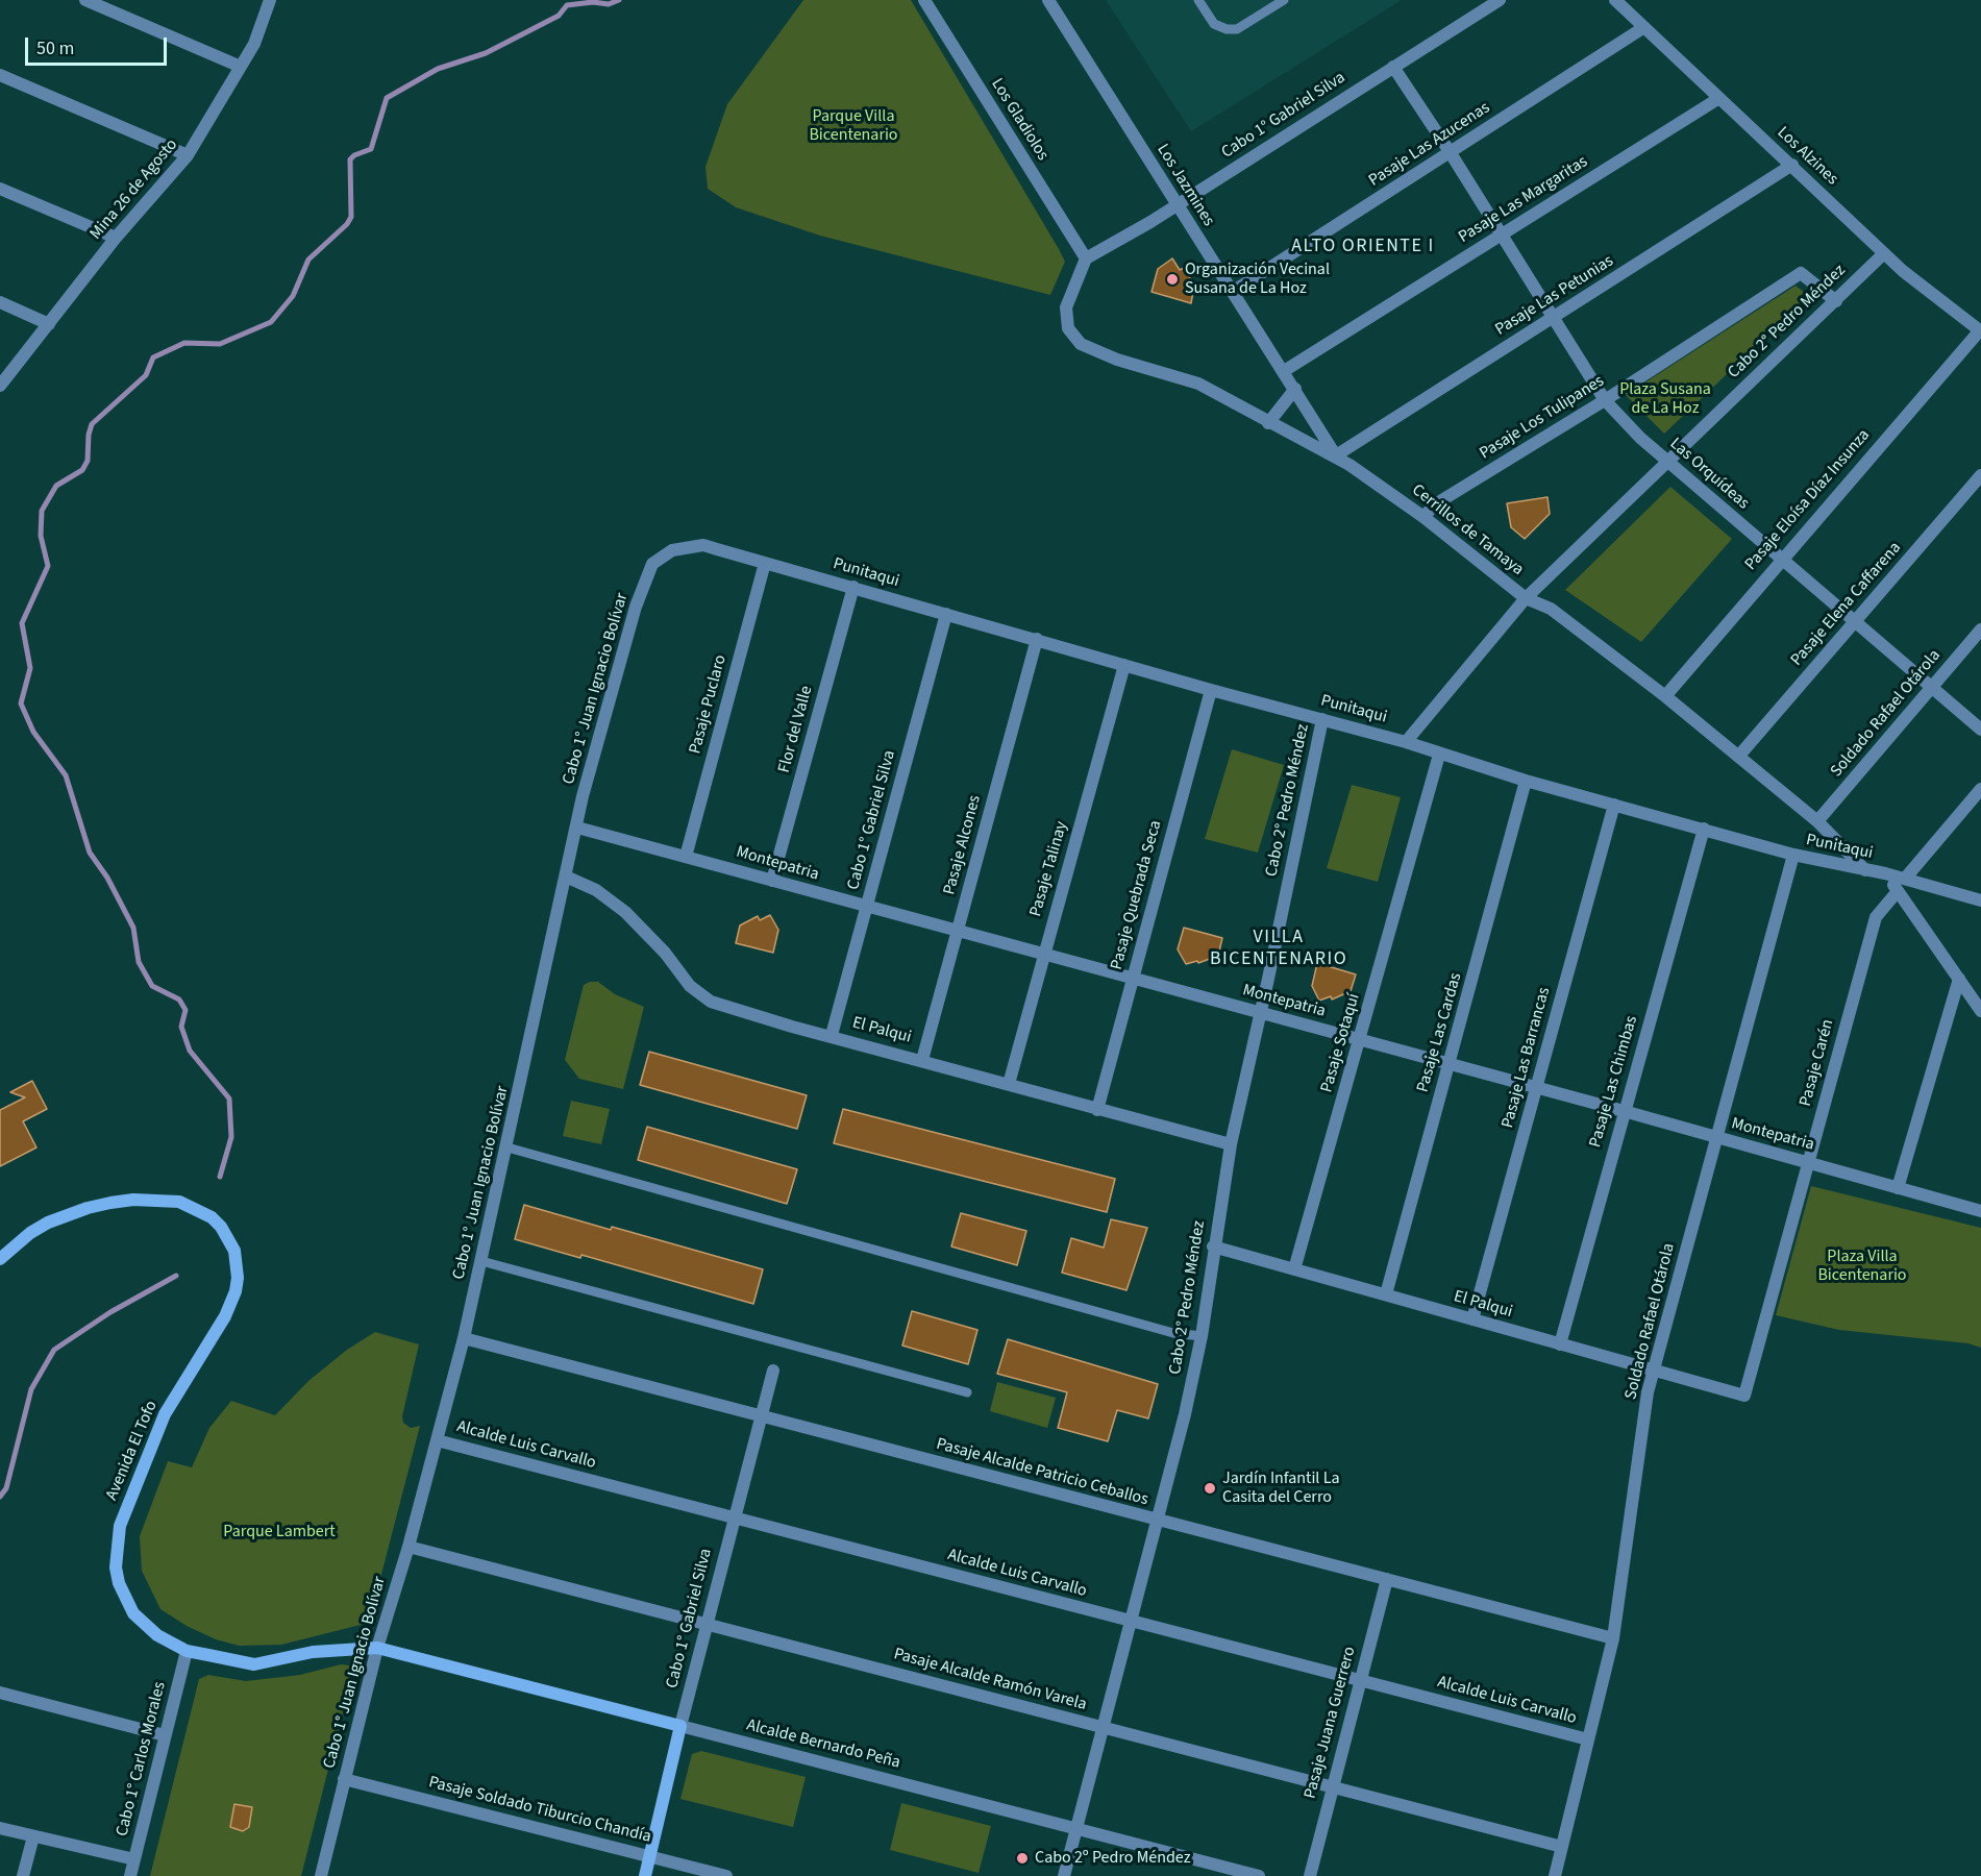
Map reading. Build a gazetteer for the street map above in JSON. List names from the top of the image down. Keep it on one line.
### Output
{"streets":{"street":["Cabo 1° Gabriel Silva","Los Gladiolos","Pasaje Las Azucenas","Los Alzines","Los Jazmines","Mina 26 de Agosto","Pasaje Las Margaritas","Pasaje Las Petunias","Cabo 2° Pedro Méndez","Pasaje Los Tulipanes","Las Orquídeas","Pasaje Eloísa Díaz Insunza","Cerrillos de Tamaya","Punitaqui","Pasaje Elena Caffarena","Cabo 1° Juan Ignacio Bolívar","Pasaje Puclaro","Soldado Rafael Otárola","Flor del Valle","Pasaje Alcones","Montepatria","Pasaje Talinay","Pasaje Quebrada Seca","El Palqui","Pasaje Las Cardas","Pasaje Sotaquí","Pasaje Las Barrancas","Pasaje Carén","Pasaje Las Chimbas","Alcalde Luis Carvallo","Avenida El Tofo","Pasaje Alcalde Patricio Ceballos","Pasaje Alcalde Ramón Varela","Pasaje Juana Guerrero","Alcalde Bernardo Peña","Cabo 1° Carlos Morales","Pasaje Soldado Tiburcio Chandía"]},"crossings":[["Cabo 1° Gabriel Silva","Los Gladiolos"],["Cabo 1° Gabriel Silva","Los Jazmines"],["Cabo 1° Gabriel Silva","Las Orquídeas"],["Cabo 1° Gabriel Silva","Cerrillos de Tamaya"],["Cabo 1° Gabriel Silva","Punitaqui"],["Cabo 1° Gabriel Silva","Montepatria"],["Cabo 1° Gabriel Silva","El Palqui"],["Cabo 1° Gabriel Silva","Alcalde Luis Carvallo"],["Cabo 1° Gabriel Silva","Pasaje Alcalde Patricio Ceballos"],["Cabo 1° Gabriel Silva","Pasaje Alcalde Ramón Varela"],["Cabo 1° Gabriel Silva","Alcalde Bernardo Peña"],["Cabo 1° Gabriel Silva","Pasaje Soldado Tiburcio Chandía"],["Los Gladiolos","Cerrillos de Tamaya"],["Pasaje Las Azucenas","Los Alzines"],["Pasaje Las Azucenas","Los Jazmines"],["Pasaje Las Azucenas","Las Orquídeas"],["Los Alzines","Pasaje Las Margaritas"],["Los Alzines","Pasaje Las Petunias"],["Los Alzines","Cabo 2° Pedro Méndez"],["Los Alzines","Pasaje Eloísa Díaz Insunza"],["Los Jazmines","Pasaje Las Margaritas"],["Los Jazmines","Pasaje Las Petunias"],["Los Jazmines","Cerrillos de Tamaya"],["Pasaje Las Margaritas","Las Orquídeas"],["Pasaje Las Petunias","Las Orquídeas"],["Pasaje Las Petunias","Cerrillos de Tamaya"],["Cabo 2° Pedro Méndez","Pasaje Los Tulipanes"],["Cabo 2° Pedro Méndez","Las Orquídeas"],["Cabo 2° Pedro Méndez","Cerrillos de Tamaya"],["Cabo 2° Pedro Méndez","Punitaqui"],["Cabo 2° Pedro Méndez","Montepatria"],["Cabo 2° Pedro Méndez","El Palqui"],["Cabo 2° Pedro Méndez","Alcalde Luis Carvallo"],["Cabo 2° Pedro Méndez","Pasaje Alcalde Patricio Ceballos"],["Cabo 2° Pedro Méndez","Pasaje Alcalde Ramón Varela"],["Cabo 2° Pedro Méndez","Alcalde Bernardo Peña"],["Pasaje Los Tulipanes","Las Orquídeas"],["Pasaje Los Tulipanes","Cerrillos de Tamaya"],["Las Orquídeas","Pasaje Eloísa Díaz Insunza"],["Las Orquídeas","Pasaje Elena Caffarena"],["Las Orquídeas","Soldado Rafael Otárola"],["Pasaje Eloísa Díaz Insunza","Cerrillos de Tamaya"],["Cerrillos de Tamaya","Punitaqui"],["Cerrillos de Tamaya","Pasaje Elena Caffarena"],["Cerrillos de Tamaya","Soldado Rafael Otárola"],["Punitaqui","Cabo 1° Juan Ignacio Bolívar"],["Punitaqui","Pasaje Puclaro"],["Punitaqui","Soldado Rafael Otárola"],["Punitaqui","Flor del Valle"],["Punitaqui","Pasaje Alcones"],["Punitaqui","Pasaje Talinay"],["Punitaqui","Pasaje Quebrada Seca"],["Punitaqui","Pasaje Las Cardas"],["Punitaqui","Pasaje Sotaquí"],["Punitaqui","Pasaje Las Barrancas"],["Punitaqui","Pasaje Las Chimbas"],["Cabo 1° Juan Ignacio Bolívar","Montepatria"],["Cabo 1° Juan Ignacio Bolívar","El Palqui"],["Cabo 1° Juan Ignacio Bolívar","Alcalde Luis Carvallo"],["Cabo 1° Juan Ignacio Bolívar","Avenida El Tofo"],["Cabo 1° Juan Ignacio Bolívar","Pasaje Alcalde Patricio Ceballos"],["Cabo 1° Juan Ignacio Bolívar","Pasaje Alcalde Ramón Varela"],["Cabo 1° Juan Ignacio Bolívar","Alcalde Bernardo Peña"],["Cabo 1° Juan Ignacio Bolívar","Pasaje Soldado Tiburcio Chandía"],["Pasaje Puclaro","Montepatria"],["Soldado Rafael Otárola","Montepatria"],["Soldado Rafael Otárola","El Palqui"],["Soldado Rafael Otárola","Alcalde Luis Carvallo"],["Soldado Rafael Otárola","Pasaje Alcalde Patricio Ceballos"],["Soldado Rafael Otárola","Pasaje Alcalde Ramón Varela"],["Flor del Valle","Montepatria"],["Pasaje Alcones","Montepatria"],["Pasaje Alcones","El Palqui"],["Montepatria","Pasaje Talinay"],["Montepatria","Pasaje Quebrada Seca"],["Montepatria","Pasaje Las Cardas"],["Montepatria","Pasaje Sotaquí"],["Montepatria","Pasaje Las Barrancas"],["Montepatria","Pasaje Carén"],["Montepatria","Pasaje Las Chimbas"],["Pasaje Talinay","El Palqui"],["Pasaje Quebrada Seca","El Palqui"],["El Palqui","Pasaje Las Cardas"],["El Palqui","Pasaje Sotaquí"],["El Palqui","Pasaje Las Barrancas"],["El Palqui","Pasaje Carén"],["El Palqui","Pasaje Las Chimbas"],["Alcalde Luis Carvallo","Pasaje Juana Guerrero"],["Avenida El Tofo","Alcalde Bernardo Peña"],["Avenida El Tofo","Cabo 1° Carlos Morales"],["Pasaje Alcalde Patricio Ceballos","Pasaje Juana Guerrero"],["Pasaje Alcalde Ramón Varela","Pasaje Juana Guerrero"]],"districts":["ALTO ORIENTE I","VILLA BICENTENARIO"],"parks":["Parque Villa Bicentenario","Plaza Susana de La Hoz","Plaza Villa Bicentenario","Parque Lambert"],"places":["Organización Vecinal Susana de La Hoz","Jardín Infantil La Casita del Cerro","Cabo 2º Pedro Méndez"],"scale_bar":"50 m"}
